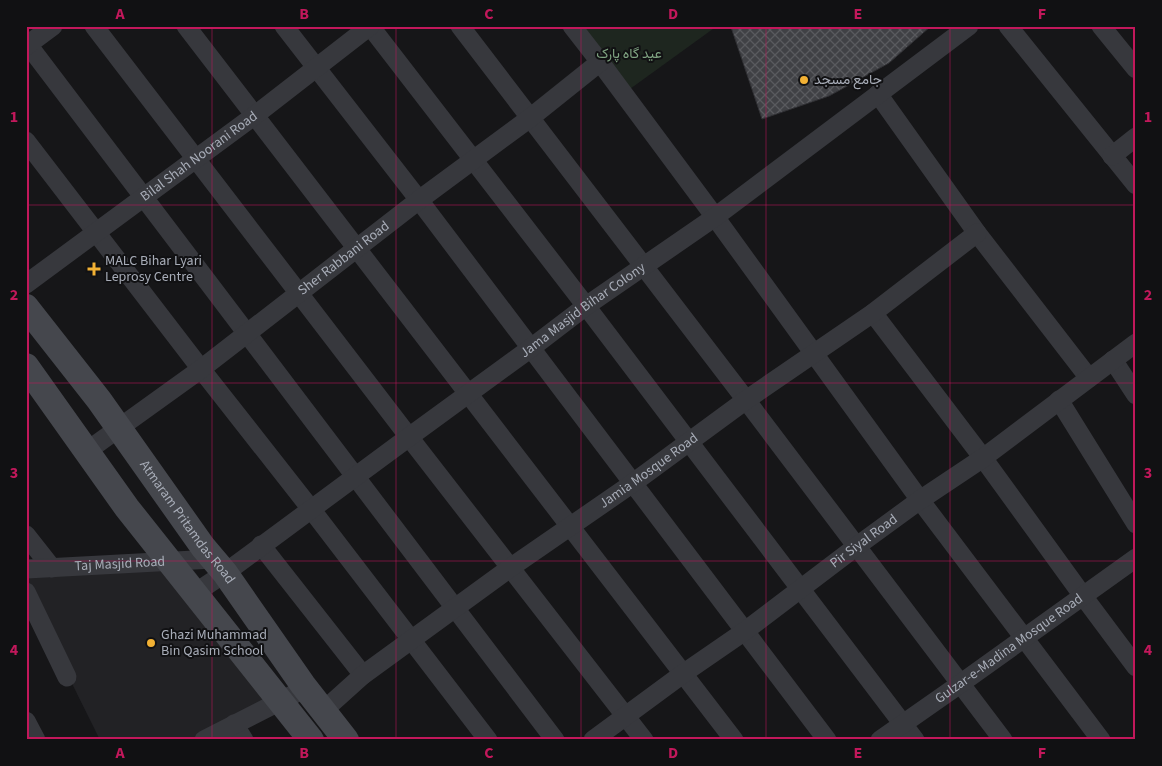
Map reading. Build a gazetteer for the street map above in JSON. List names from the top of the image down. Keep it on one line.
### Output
{"streets":{"main road":["Atmaram Pritamdas Road"],"street":["Bilal Shah Noorani Road","Sher Rabbani Road","Jama Masjid Bihar Colony","Jamia Mosque Road","Pir Siyal Road","Taj Masjid Road","Gulzar-e-Madina Mosque Road"]},"crossings":[["Sher Rabbani Road","Atmaram Pritamdas Road"],["Jama Masjid Bihar Colony","Atmaram Pritamdas Road"],["Jama Masjid Bihar Colony","Taj Masjid Road"],["Jamia Mosque Road","Atmaram Pritamdas Road"],["Atmaram Pritamdas Road","Taj Masjid Road"]],"parks":["عید گاہ پارک"],"places":{"other":["جامع مسجد","Ghazi Muhammad Bin Qasim School"],"health":["MALC Bihar Lyari Leprosy Centre"]},"grid":{"columns":["A","B","C","D","E","F"],"rows":["1","2","3","4"]}}
